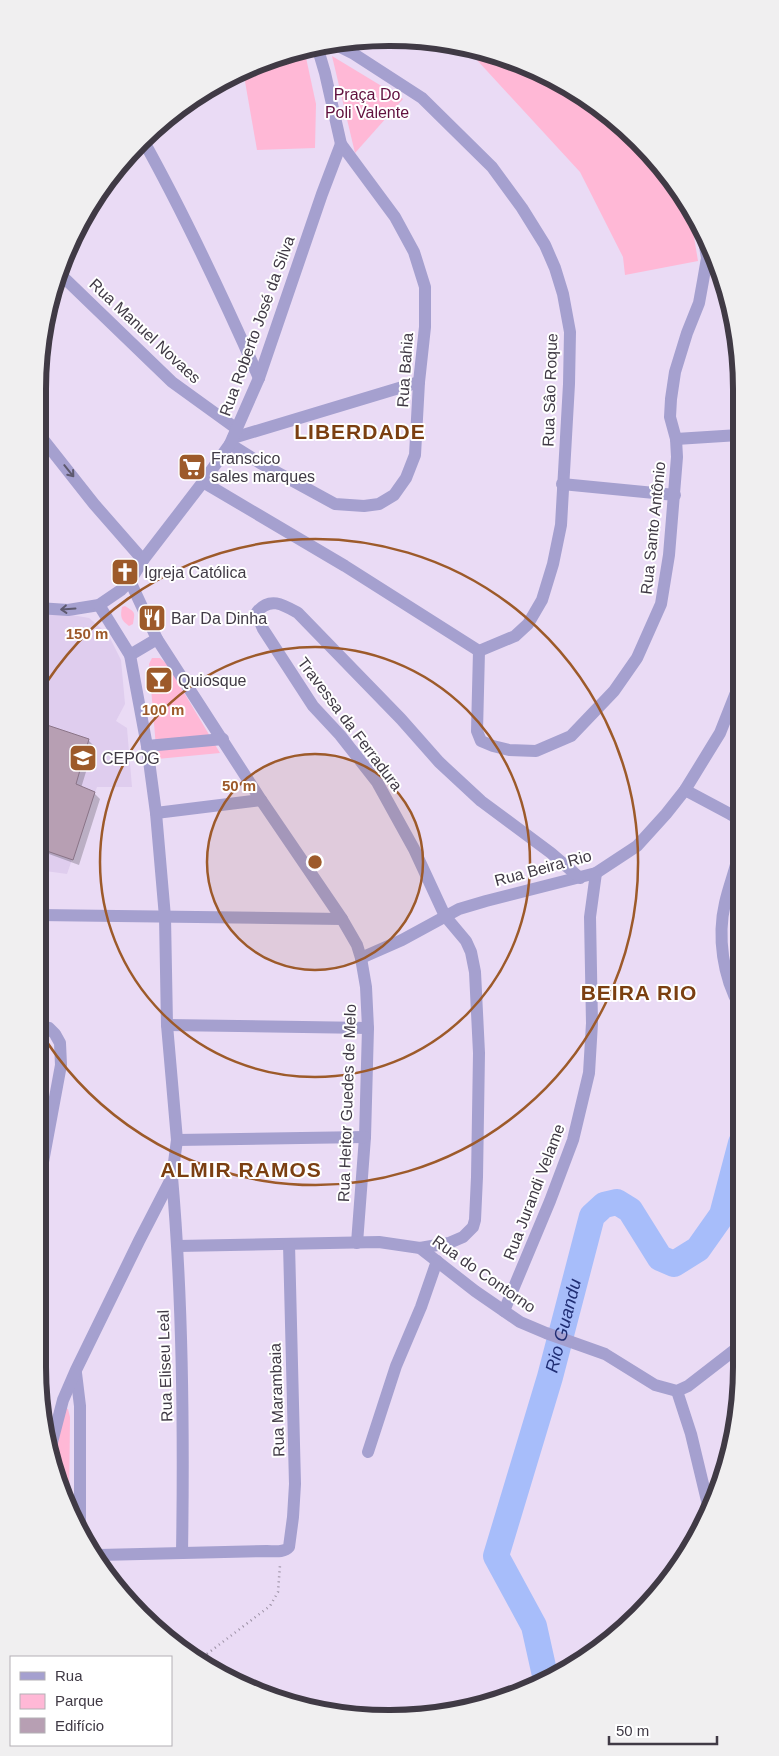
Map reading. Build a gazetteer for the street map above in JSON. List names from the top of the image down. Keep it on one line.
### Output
{"streets":{"street":["Rua Roberto José da Silva","Rua Manuel Novaes","Rua Bahia","Rua Sâo Roque","Rua Santo Antônio","Travessa da Ferradura","Rua Beira Rio","Rua Heitor Guedes de Melo","Rua Jurandi Velame","Rua do Contorno","Rua Eliseu Leal","Rua Marambaia"]},"crossings":[["Rua Roberto José da Silva","Rua Manuel Novaes"],["Rua Roberto José da Silva","Rua Bahia"],["Rua Roberto José da Silva","Rua Heitor Guedes de Melo"],["Rua Manuel Novaes","Rua Bahia"],["Rua Sâo Roque","Rua Santo Antônio"],["Travessa da Ferradura","Rua Beira Rio"],["Travessa da Ferradura","Rua do Contorno"],["Rua Beira Rio","Rua Heitor Guedes de Melo"],["Rua Beira Rio","Rua Jurandi Velame"],["Rua Heitor Guedes de Melo","Rua do Contorno"],["Rua Jurandi Velame","Rua do Contorno"],["Rua do Contorno","Rua Eliseu Leal"],["Rua do Contorno","Rua Marambaia"]],"districts":["LIBERDADE","BEIRA RIO","ALMIR RAMOS"],"water":["Rio Guandu"],"parks":["Praça Do Poli Valente"],"places":{"supermarket":["Franscico sales marques"],"church":["Igreja Católica"],"restaurant":["Bar Da Dinha"],"bar":["Quiosque"],"school or university":["CEPOG"]},"legend":["Rua","Parque","Edifício"],"scale_bar":"50 m","rings":["150 m","100 m","50 m"]}
